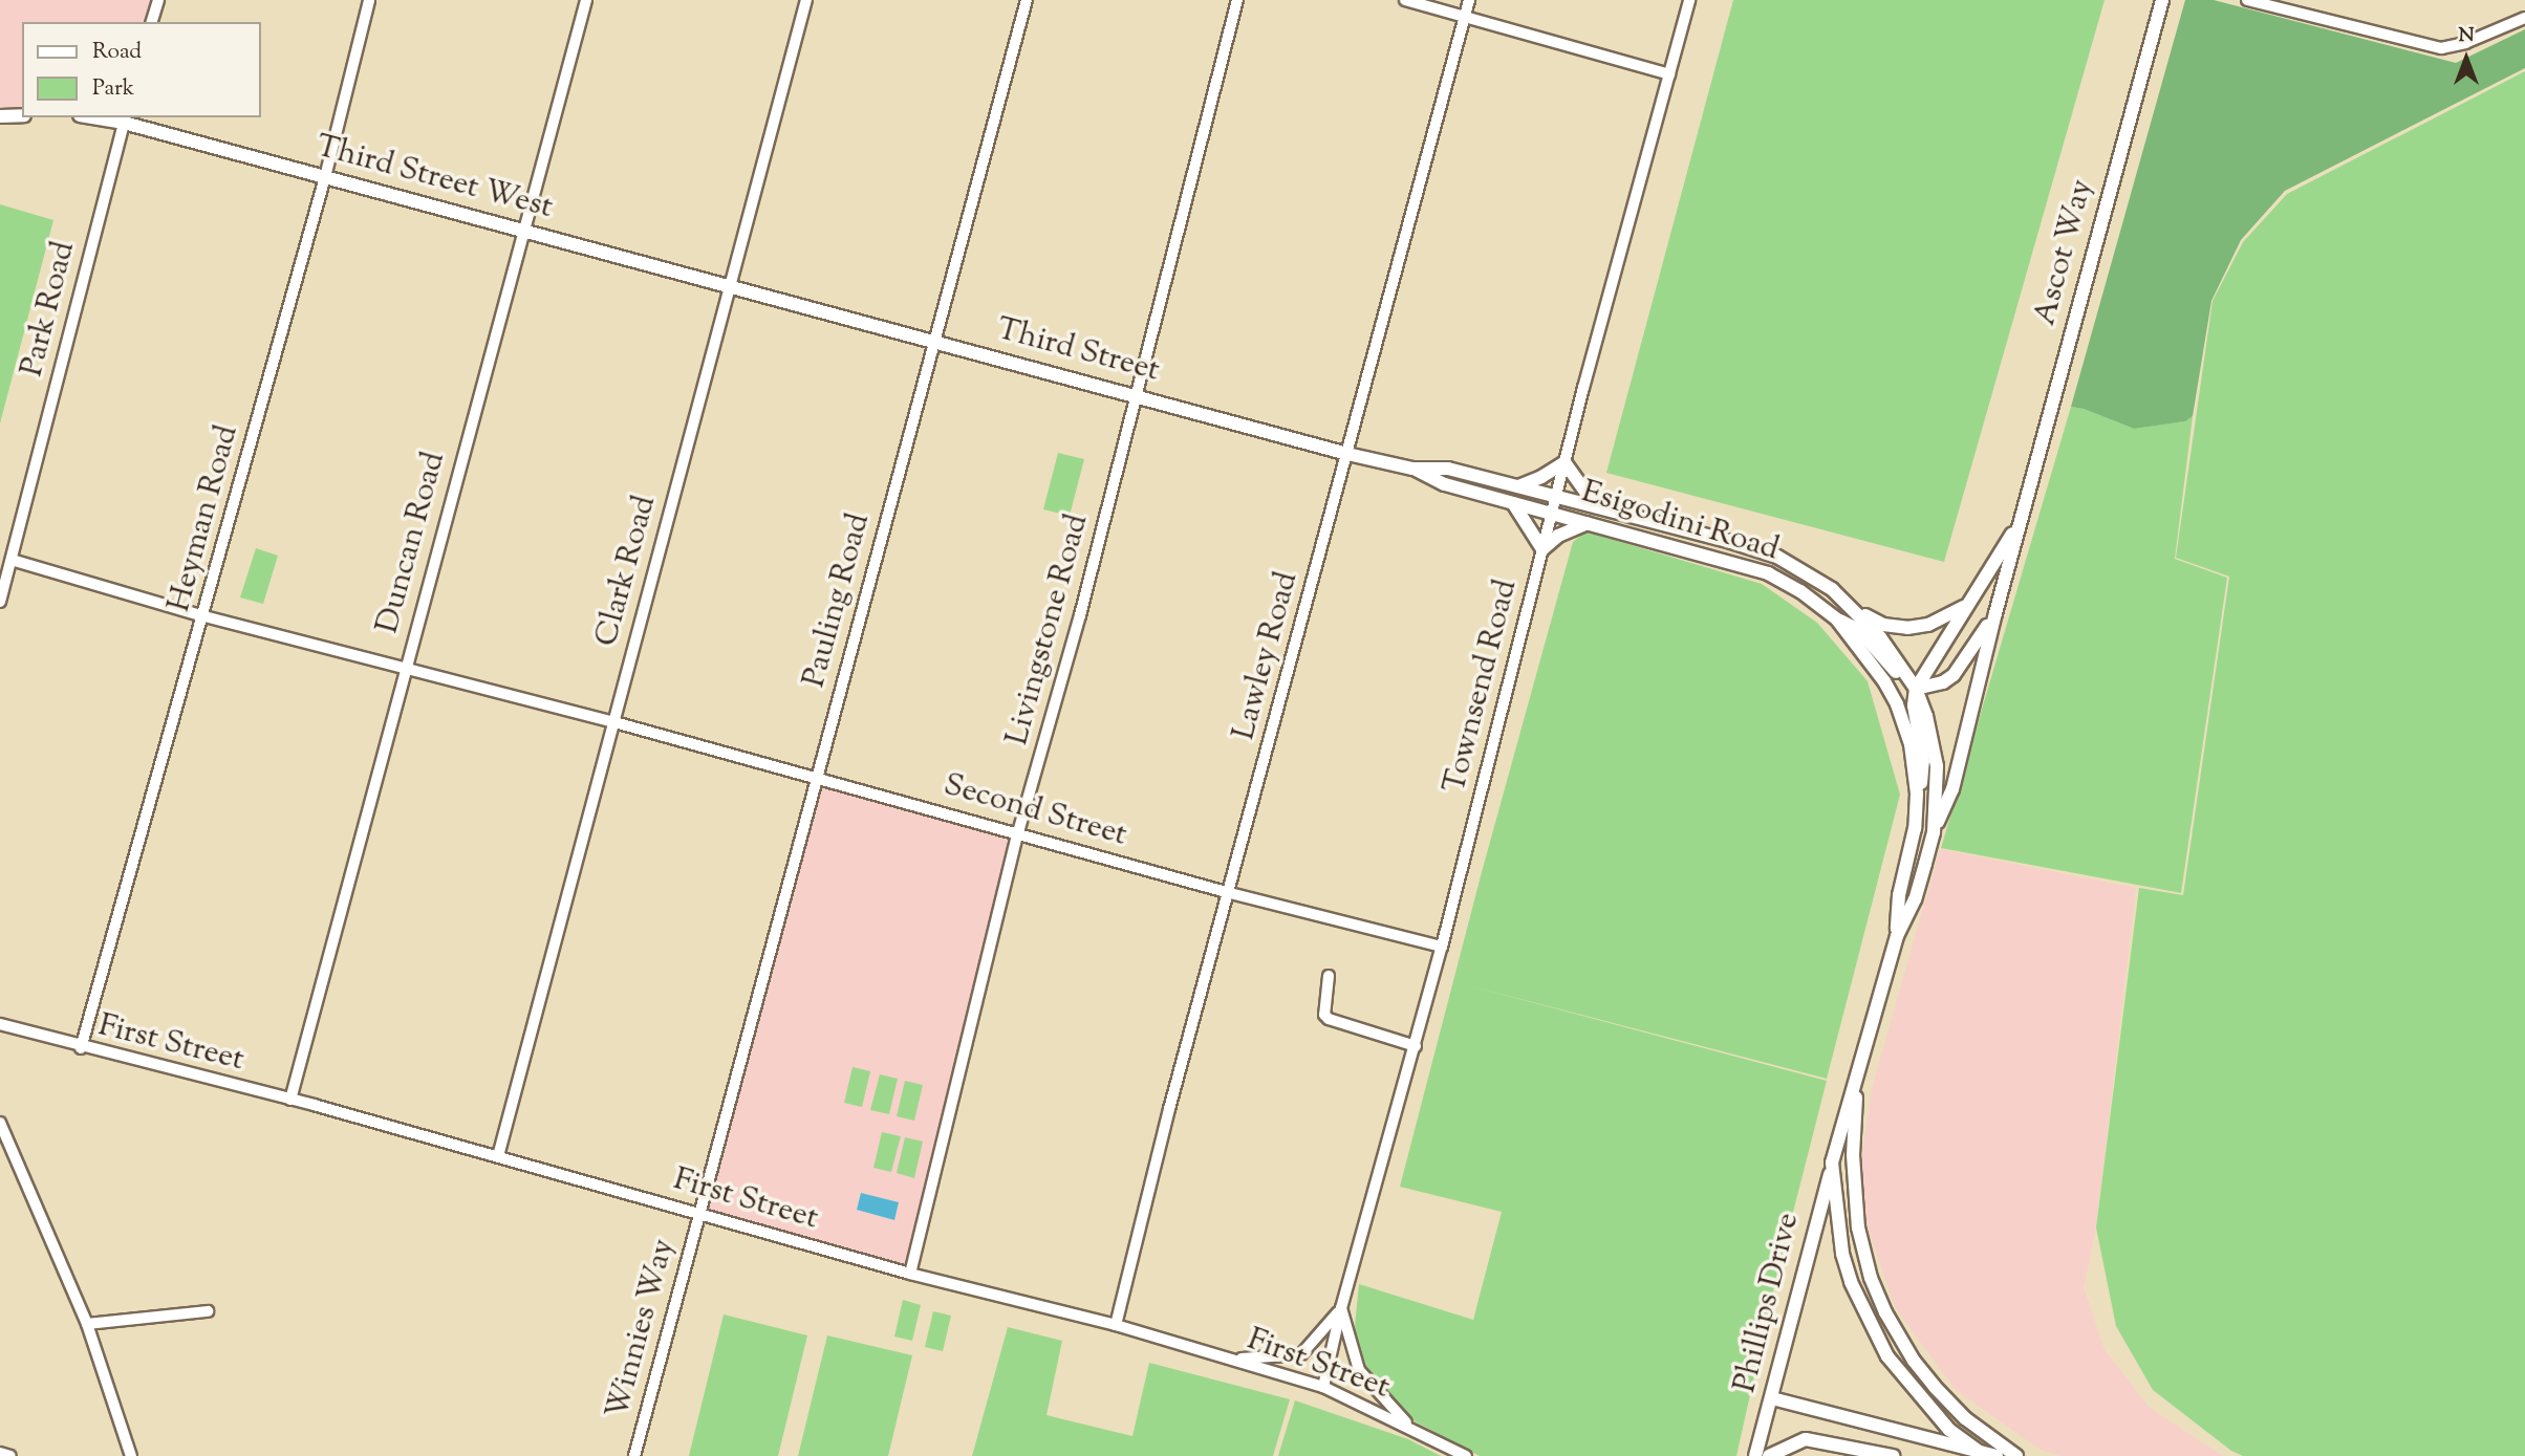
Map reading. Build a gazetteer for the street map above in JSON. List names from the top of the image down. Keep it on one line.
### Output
{"streets":{"main road":["Third Street West","Ascot Way","Third Street","Esigodini Road","Phillips Drive"],"street":["Park Road","Heyman Road","Duncan Road","Clark Road","Pauling Road","Livingstone Road","Lawley Road","Townsend Road","Second Street","First Street","Winnies Way"]},"crossings":[["Third Street West","Park Road"],["Third Street West","Third Street"],["Third Street West","Heyman Road"],["Third Street West","Duncan Road"],["Third Street West","Clark Road"],["Ascot Way","Esigodini Road"],["Park Road","Second Street"],["Third Street","Esigodini Road"],["Third Street","Clark Road"],["Third Street","Pauling Road"],["Third Street","Livingstone Road"],["Third Street","Lawley Road"],["Third Street","Townsend Road"],["Heyman Road","Second Street"],["Heyman Road","First Street"],["Esigodini Road","Townsend Road"],["Esigodini Road","Phillips Drive"],["Duncan Road","Second Street"],["Duncan Road","First Street"],["Clark Road","Second Street"],["Clark Road","First Street"],["Pauling Road","Second Street"],["Pauling Road","First Street"],["Pauling Road","Winnies Way"],["Livingstone Road","Second Street"],["Livingstone Road","First Street"],["Lawley Road","Second Street"],["Lawley Road","First Street"],["Townsend Road","Second Street"],["Townsend Road","First Street"],["First Street","Winnies Way"]],"legend":["Road","Park"],"north":"top"}
